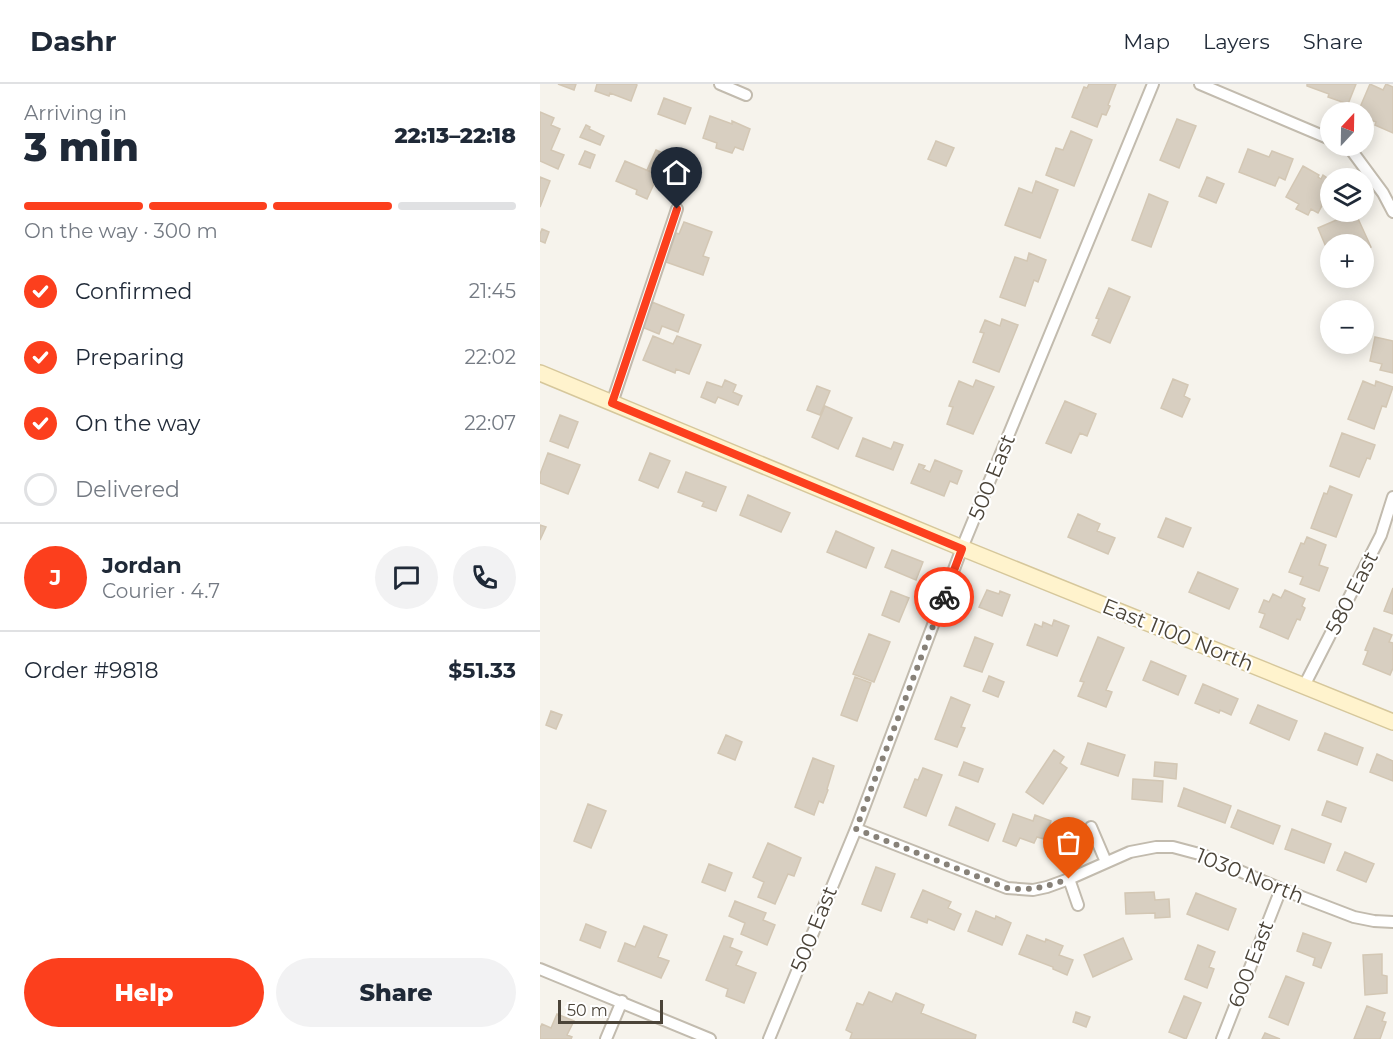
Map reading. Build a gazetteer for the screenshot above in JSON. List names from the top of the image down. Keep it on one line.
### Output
{"streets":{"street":["500 East","580 East","East 1100 North","1030 North","600 East"]},"crossings":[["500 East","East 1100 North"],["500 East","1030 North"],["580 East","East 1100 North"],["1030 North","600 East"]],"scale_bar":"50 m","north":"top","page":{"header":"Dashr","nav":["Map","Layers","Share"],"heading":["3 min","Arriving in","22:13–22:18"],"panel":["Jordan","Courier · 4.7","Order #9818","$51.33"],"map_buttons":["+","−"],"bar":"On the way · 300 m","list":[["Confirmed","21:45"],["Preparing","22:02"],["On the way","22:07"],"Delivered"],"round":"J","buttons":["Help","Share"],"scale":"50 m"}}
